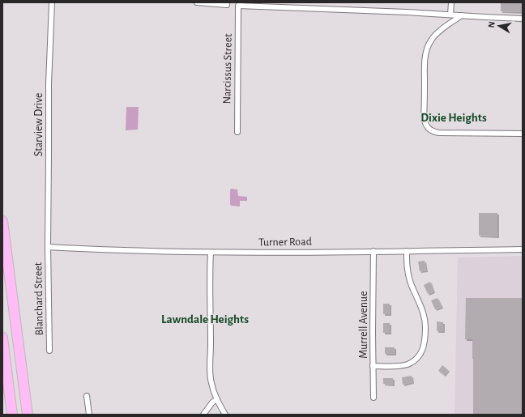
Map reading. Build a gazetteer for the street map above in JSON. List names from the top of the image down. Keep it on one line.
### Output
{"streets":{"street":["Narcissus Street","Starview Drive","Turner Road","Blanchard Street","Murrell Avenue"]},"crossings":[["Starview Drive","Turner Road"],["Starview Drive","Blanchard Street"],["Turner Road","Blanchard Street"],["Turner Road","Murrell Avenue"]],"districts":["Dixie Heights","Lawndale Heights"],"north":"left"}
